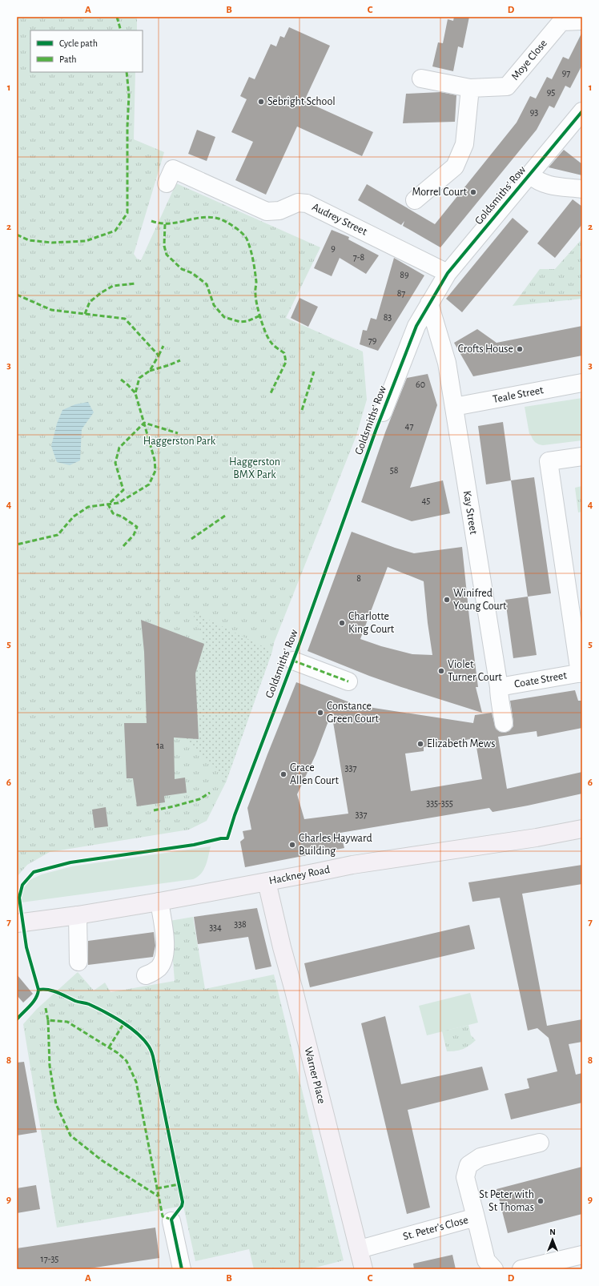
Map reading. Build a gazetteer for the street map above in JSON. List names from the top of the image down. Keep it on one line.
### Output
{"streets":{"main road":["Hackney Road","Warner Place"],"street":["Moye Close","Goldsmiths' Row","Audrey Street","Teale Street","Kay Street","Coate Street","St. Peter's Close"]},"crossings":[["Goldsmiths' Row","Audrey Street"],["Goldsmiths' Row","Kay Street"],["Teale Street","Kay Street"],["Kay Street","Coate Street"],["Hackney Road","Warner Place"],["Warner Place","St. Peter's Close"]],"parks":["Haggerston Park","Haggerston BMX Park"],"places":["Sebright School","Morrel Court","Crofts House","Winifred Young Court","Charlotte King Court","Violet Turner Court","Constance Green Court","Elizabeth Mews","Grace Allen Court","Charles Hayward Building","St Peter with St Thomas"],"house_numbers":["97","95","93","9","7-8","89","87","83","79","60","47","58","45","8","1a","337","335-355","337","338","334","17-35"],"legend":["Cycle path","Path"],"north":"top","grid":{"columns":["A","B","C","D"],"rows":["1","2","3","4","5","6","7","8","9"]}}
